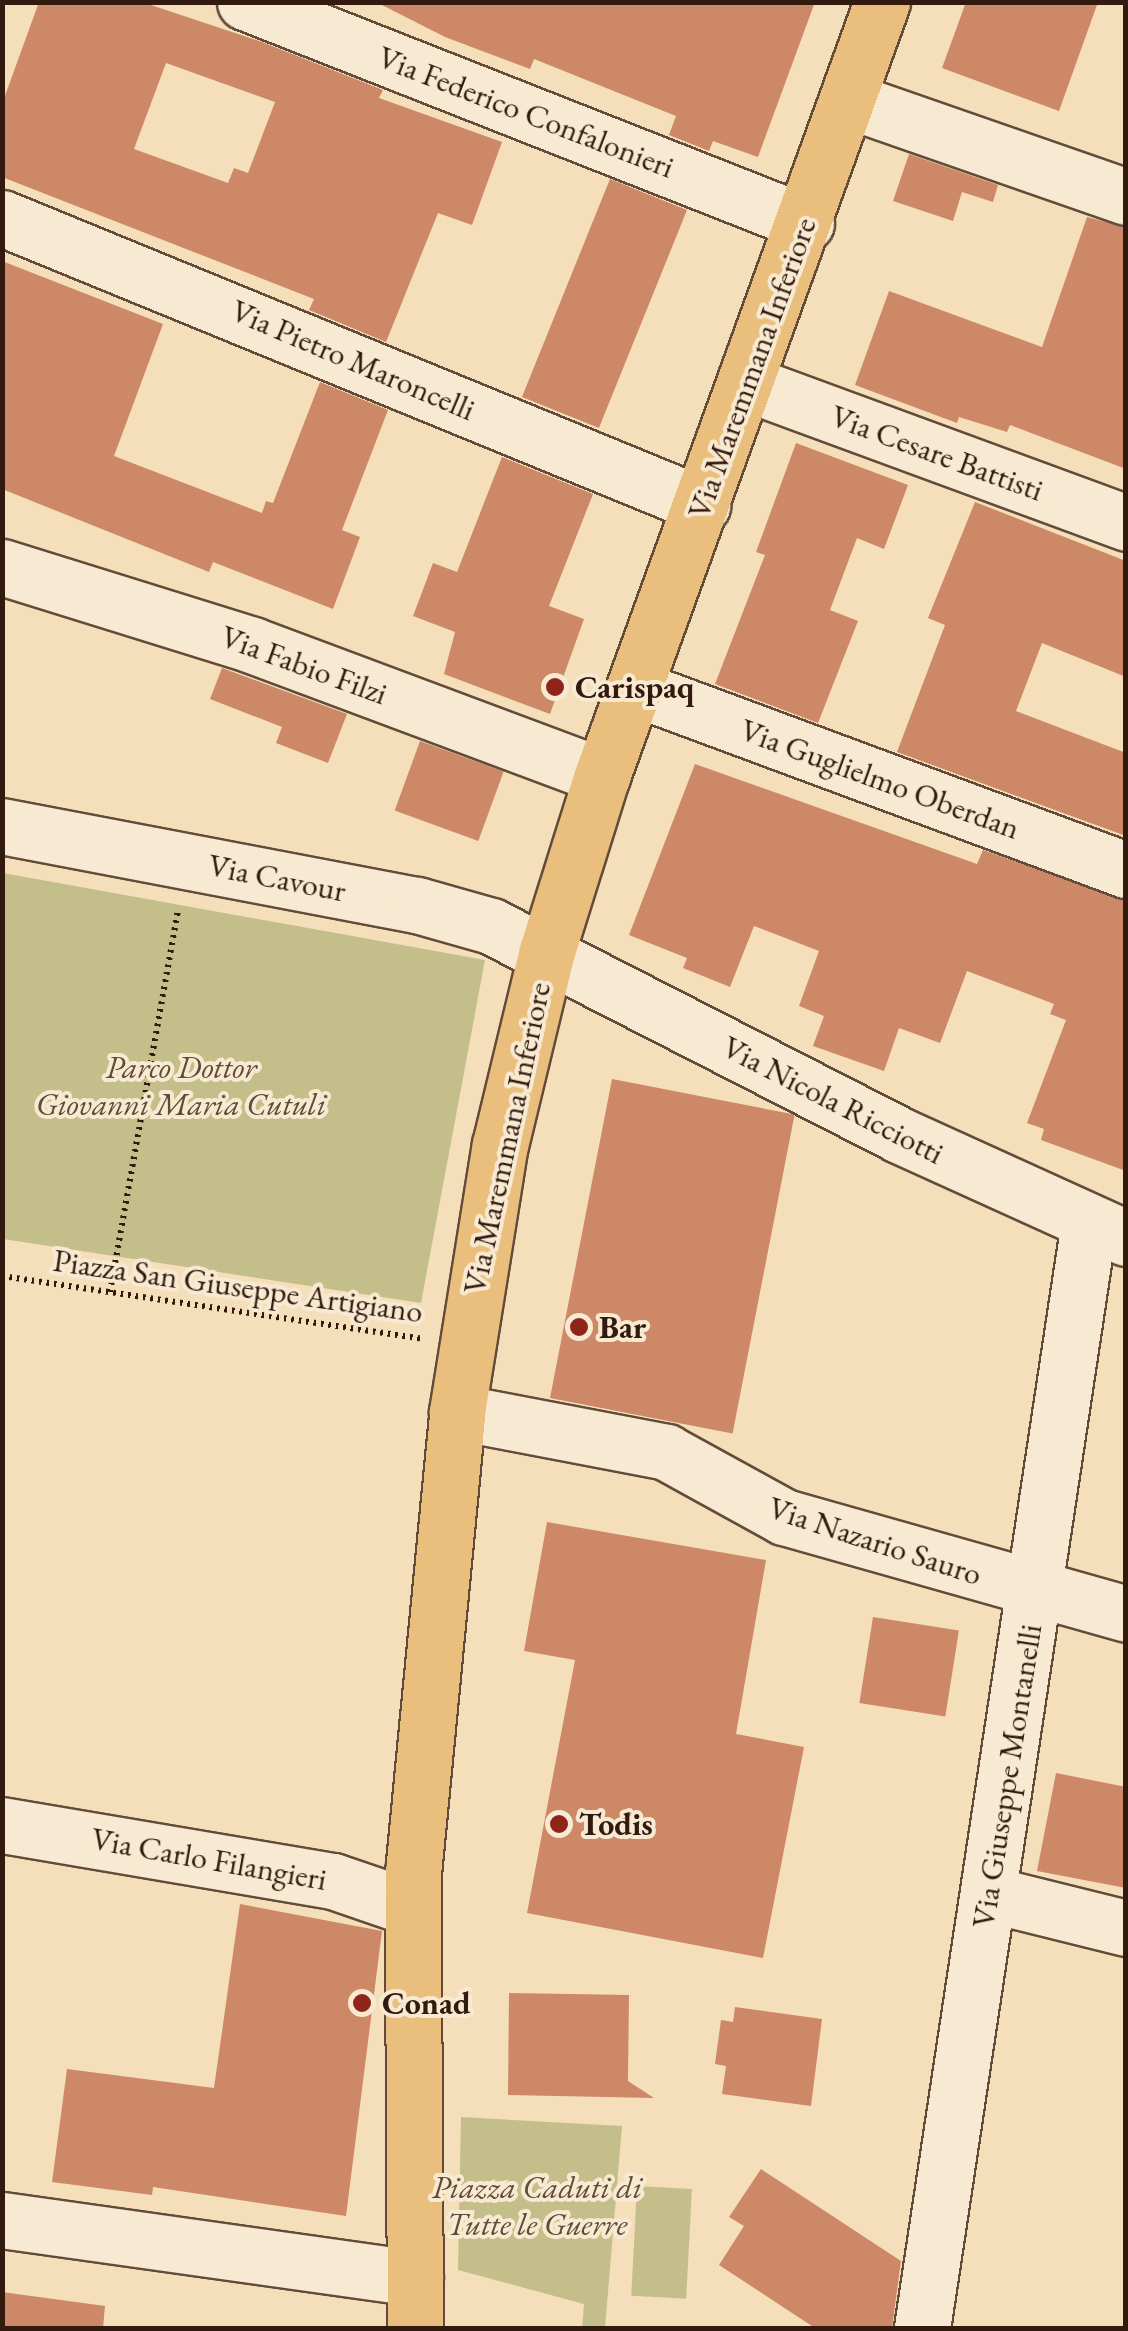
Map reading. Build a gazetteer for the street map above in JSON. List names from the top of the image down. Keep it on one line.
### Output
{"streets":{"main road":["Via Maremmana Inferiore"],"street":["Via Federico Confalonieri","Via Pietro Maroncelli","Via Cesare Battisti","Via Fabio Filzi","Via Guglielmo Oberdan","Via Cavour","Via Nicola Ricciotti","Via Nazario Sauro","Via Giuseppe Montanelli","Via Carlo Filangieri"],"path":["Piazza San Giuseppe Artigiano"]},"crossings":[["Via Federico Confalonieri","Via Maremmana Inferiore"],["Via Pietro Maroncelli","Via Maremmana Inferiore"],["Via Maremmana Inferiore","Via Cesare Battisti"],["Via Maremmana Inferiore","Via Fabio Filzi"],["Via Maremmana Inferiore","Via Guglielmo Oberdan"],["Via Maremmana Inferiore","Via Cavour"],["Via Maremmana Inferiore","Via Nicola Ricciotti"],["Via Maremmana Inferiore","Piazza San Giuseppe Artigiano"],["Via Maremmana Inferiore","Via Nazario Sauro"],["Via Maremmana Inferiore","Via Carlo Filangieri"],["Via Cavour","Via Nicola Ricciotti"],["Via Nicola Ricciotti","Via Giuseppe Montanelli"],["Via Nazario Sauro","Via Giuseppe Montanelli"]],"parks":["Parco Dottor Giovanni Maria Cutuli","Piazza Caduti di Tutte le Guerre"],"places":["Carispaq","Bar","Todis","Conad"]}
